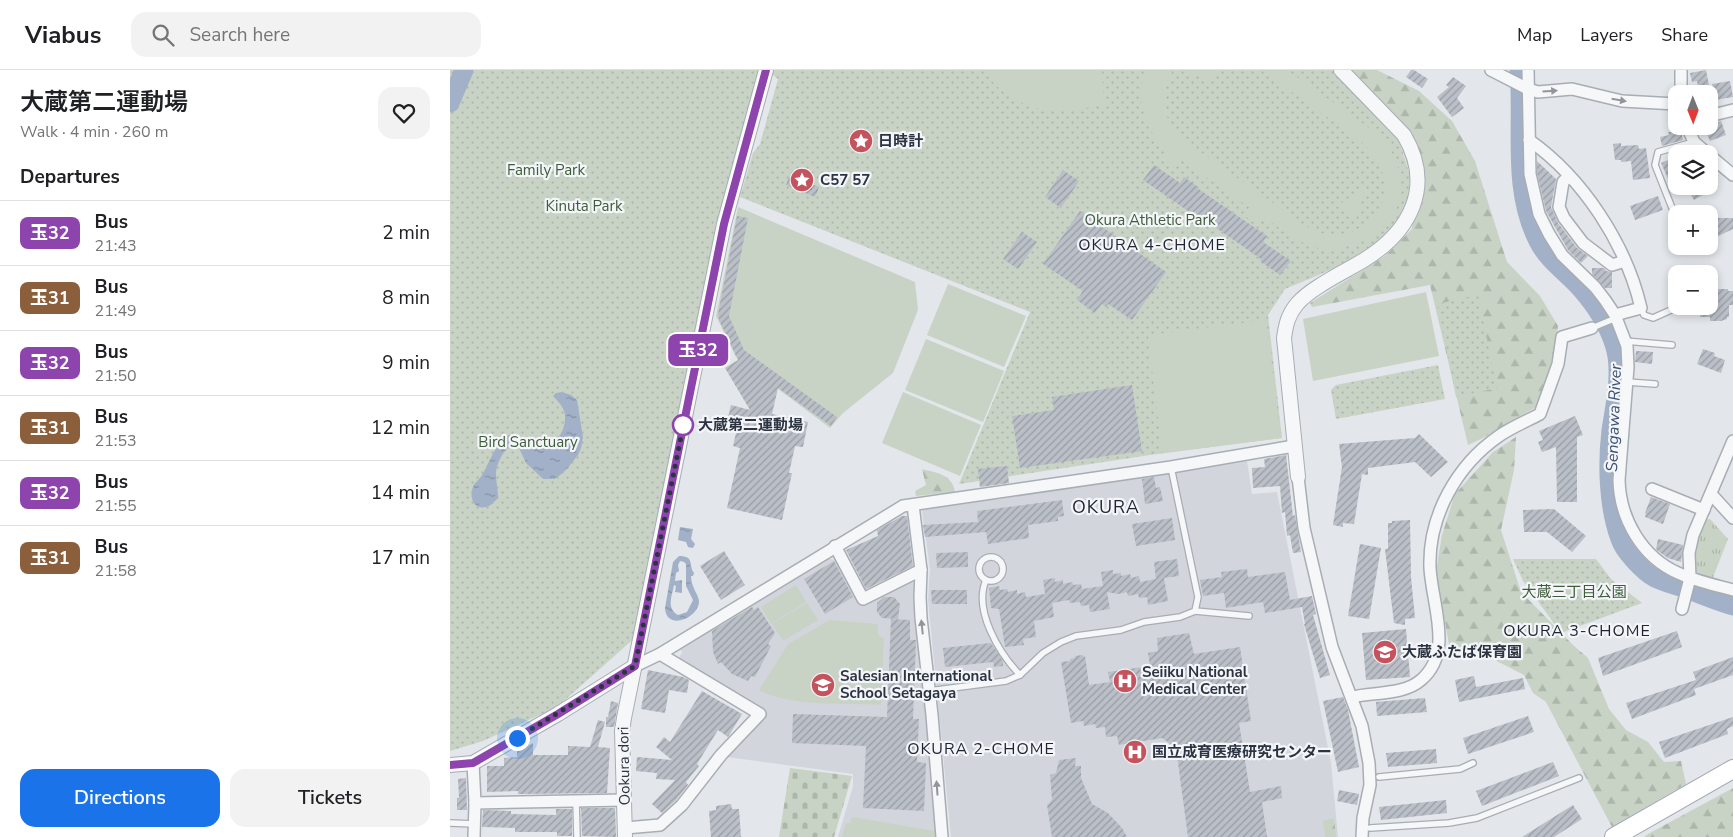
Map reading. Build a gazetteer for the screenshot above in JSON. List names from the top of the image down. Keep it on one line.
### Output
{"streets":{"street":["Ookura dori"]},"districts":["OKURA 4-CHOME","OKURA","OKURA 3-CHOME","OKURA 2-CHOME"],"water":["Sengawa River"],"parks":["Family Park","Kinuta Park","Okura Athletic Park","Bird Sanctuary","大蔵三丁目公園"],"places":{"place":["日時計","C57 57"],"other":["大蔵第二運動場"],"school or university":["大蔵ふたば保育園","Salesian International School Setagaya"],"hospital":["Seiiku National Medical Center","国立成育医療研究センター"]},"lines":["bus line 玉32"],"north":"bottom","page":{"header":"Viabus","search":"Search here","nav":["Map","Layers","Share"],"heading":[["大蔵第二運動場","Walk · 4 min · 260 m"],"Departures"],"on_map":"玉32","map_buttons":["+","−"],"list":[{"mark":"玉32","name":"Bus","note":"21:43","value":"2 min"},{"mark":"玉31","name":"Bus","note":"21:49","value":"8 min"},{"mark":"玉32","name":"Bus","note":"21:50","value":"9 min"},{"mark":"玉31","name":"Bus","note":"21:53","value":"12 min"},{"mark":"玉32","name":"Bus","note":"21:55","value":"14 min"},{"mark":"玉31","name":"Bus","note":"21:58","value":"17 min"}],"buttons":["Directions","Tickets"]}}
